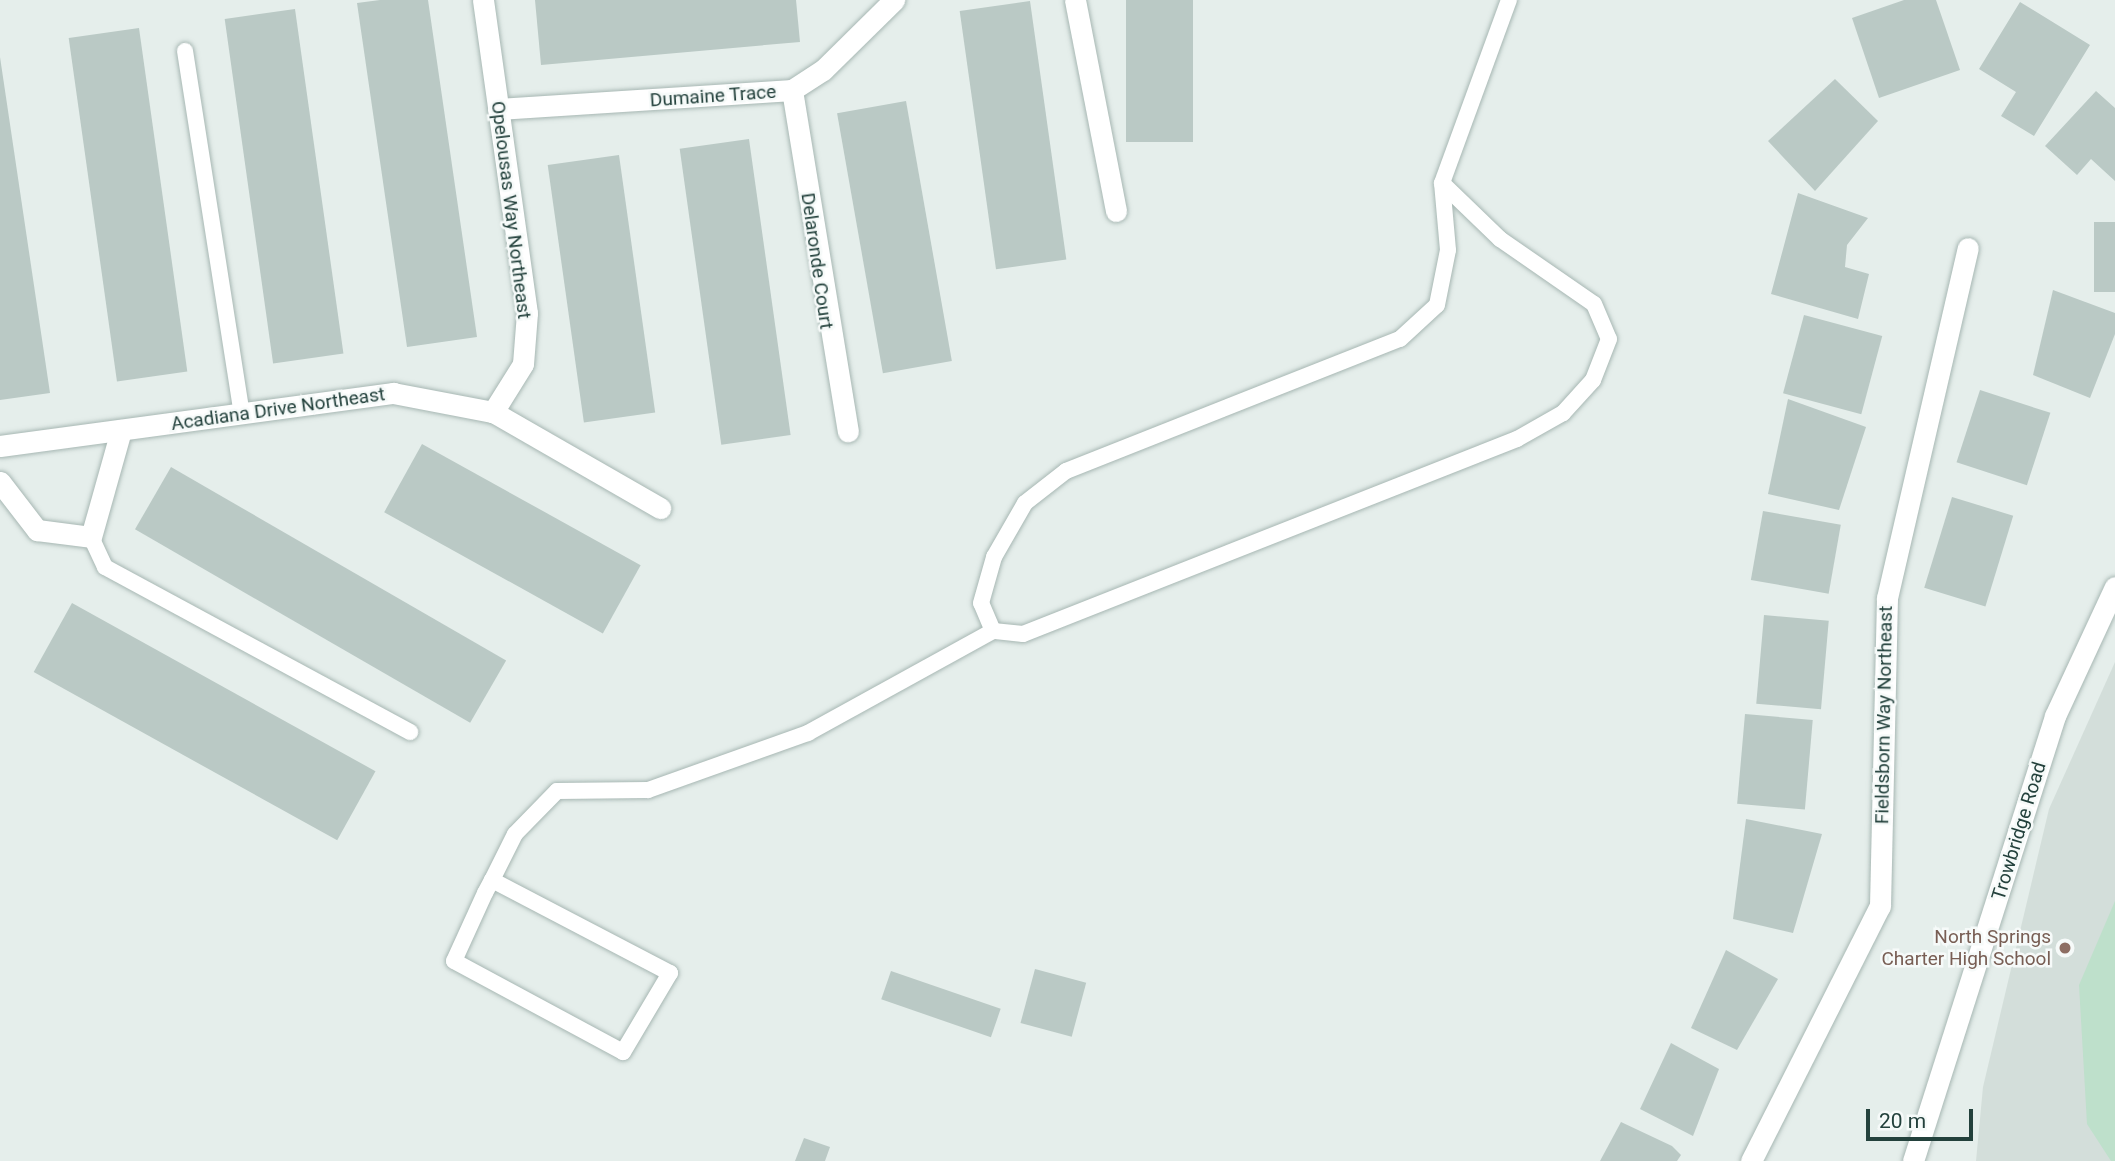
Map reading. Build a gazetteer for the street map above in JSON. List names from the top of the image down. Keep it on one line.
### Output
{"streets":{"street":["Dumaine Trace","Opelousas Way Northeast","Delaronde Court","Acadiana Drive Northeast","Fieldsborn Way Northeast","Trowbridge Road"]},"crossings":[["Dumaine Trace","Opelousas Way Northeast"],["Dumaine Trace","Delaronde Court"],["Opelousas Way Northeast","Acadiana Drive Northeast"]],"places":["North Springs Charter High School"],"scale_bar":"20 m"}
